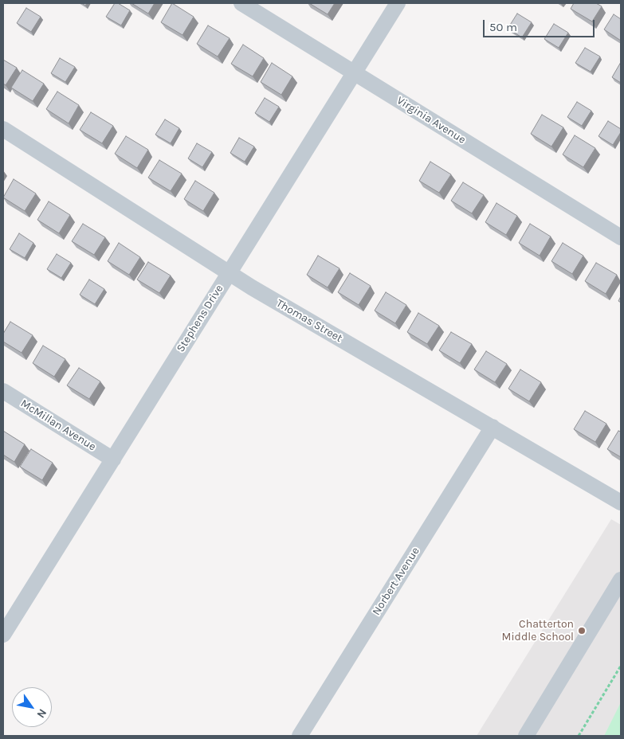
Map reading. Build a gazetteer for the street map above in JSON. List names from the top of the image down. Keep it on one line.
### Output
{"streets":{"street":["Virginia Avenue","Stephens Drive","Thomas Street","McMillan Avenue","Norbert Avenue"]},"crossings":[["Virginia Avenue","Stephens Drive"],["Stephens Drive","Thomas Street"],["Stephens Drive","McMillan Avenue"],["Thomas Street","Norbert Avenue"]],"places":["Chatterton Middle School"],"scale_bar":"50 m","north":"bottom right"}
